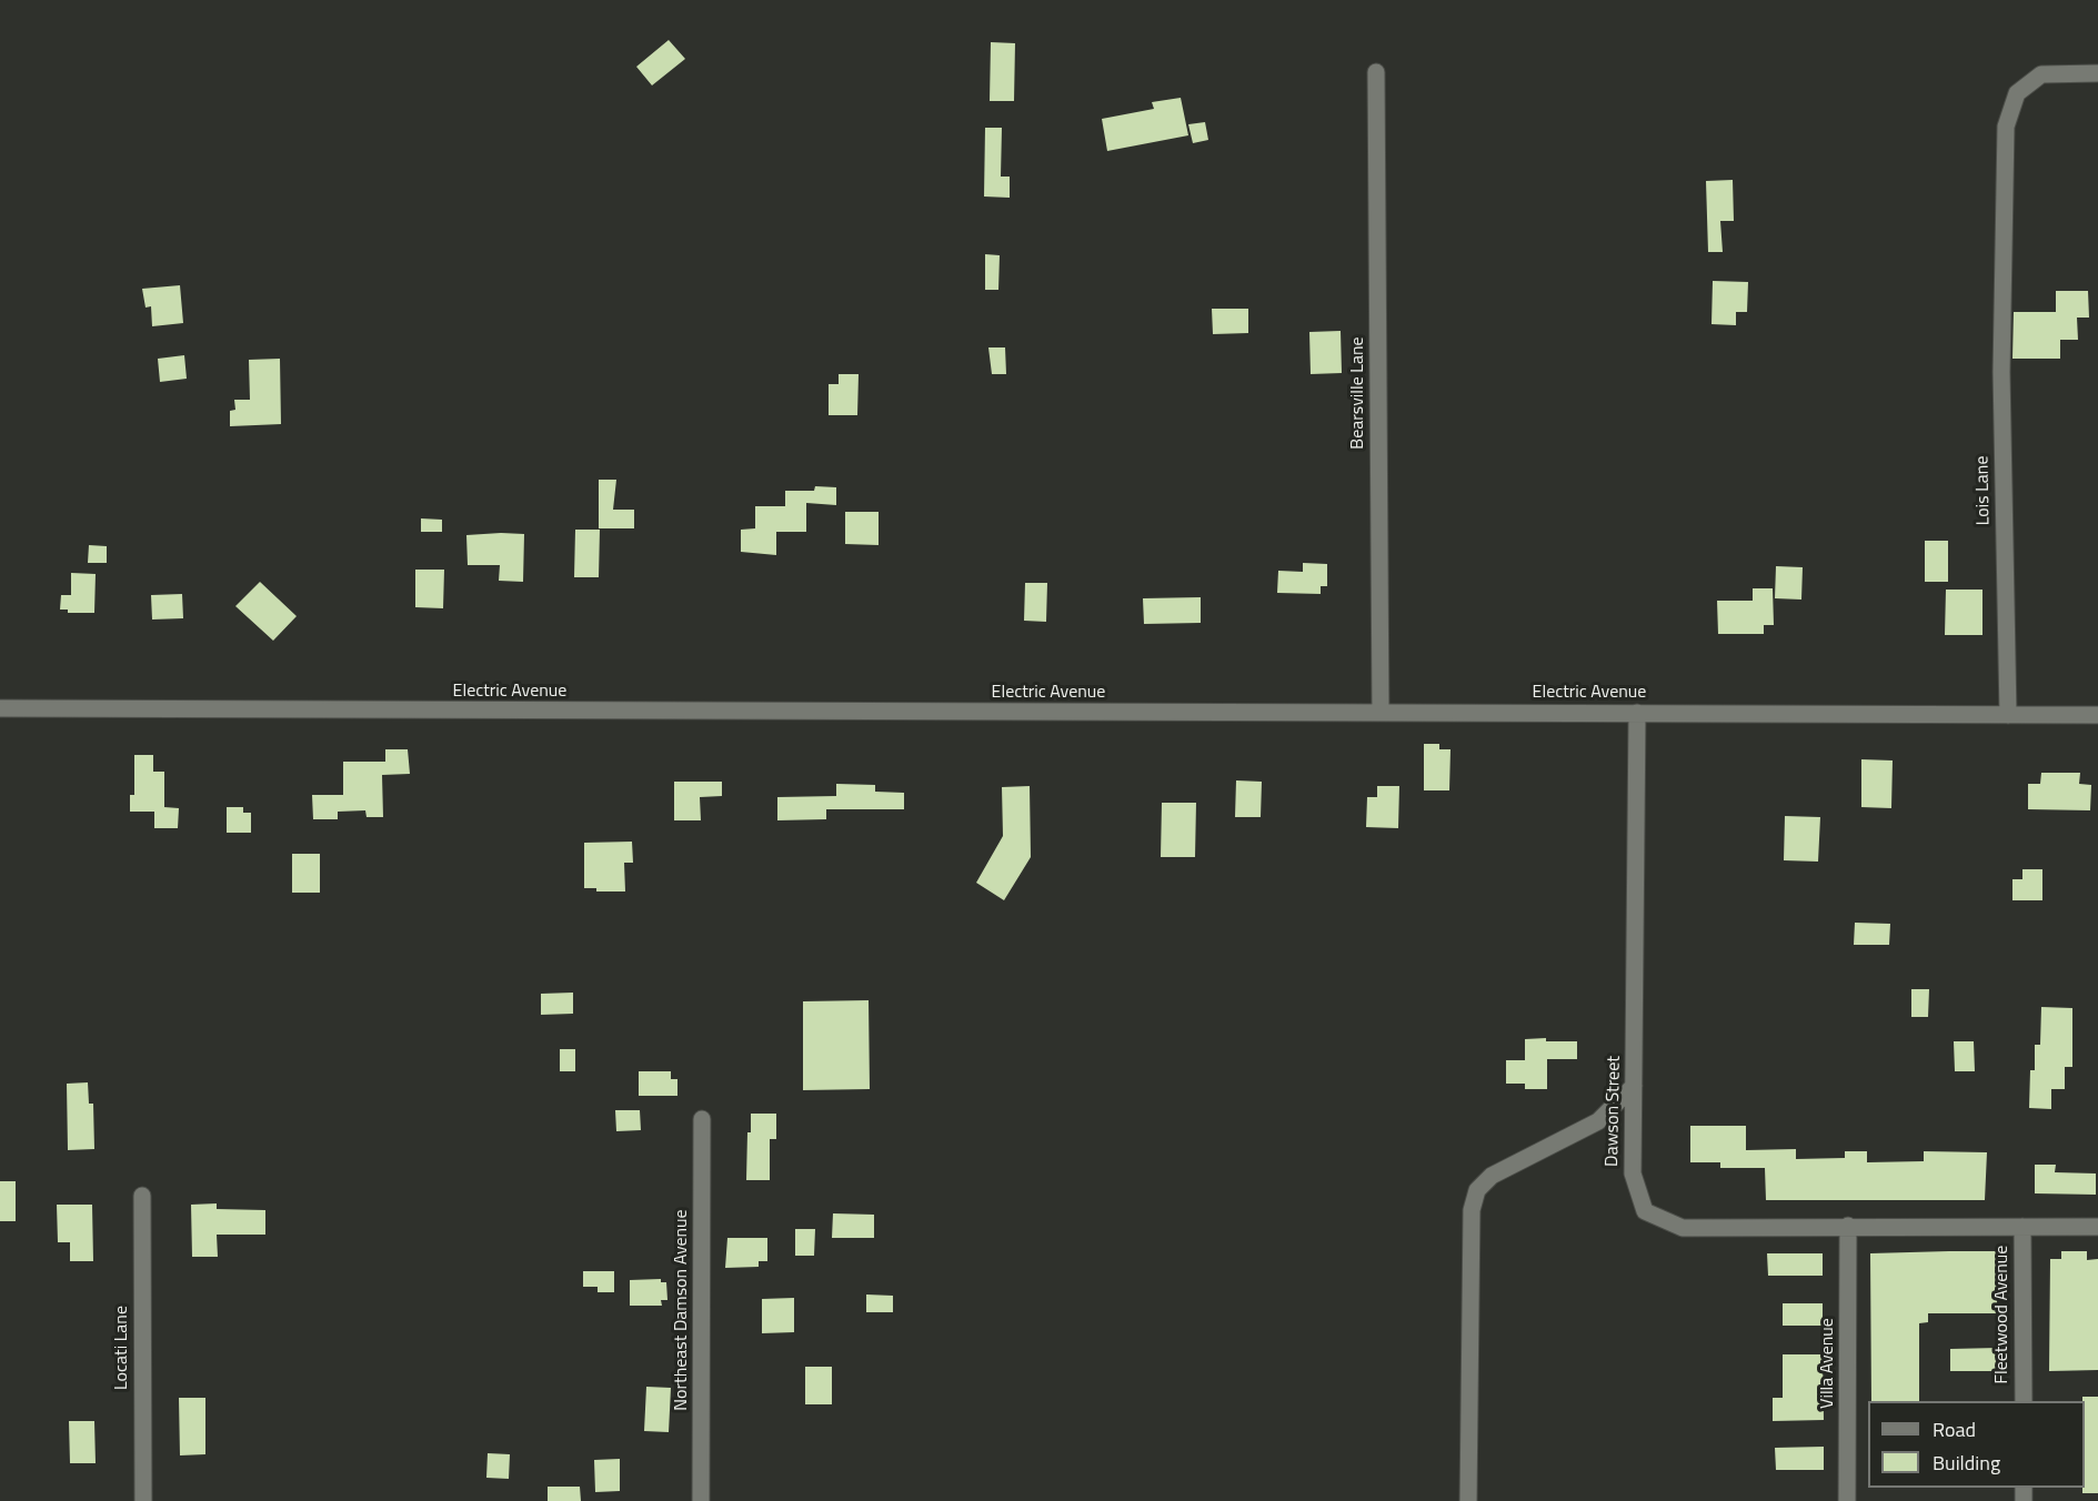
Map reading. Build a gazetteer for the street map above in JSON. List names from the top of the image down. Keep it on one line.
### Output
{"streets":{"street":["Bearsville Lane","Lois Lane","Electric Avenue","Dawson Street","Northeast Damson Avenue","Fleetwood Avenue","Locati Lane","Villa Avenue"]},"crossings":[["Bearsville Lane","Electric Avenue"],["Lois Lane","Electric Avenue"],["Electric Avenue","Dawson Street"],["Dawson Street","Fleetwood Avenue"],["Dawson Street","Villa Avenue"]],"legend":["Road","Building"]}
